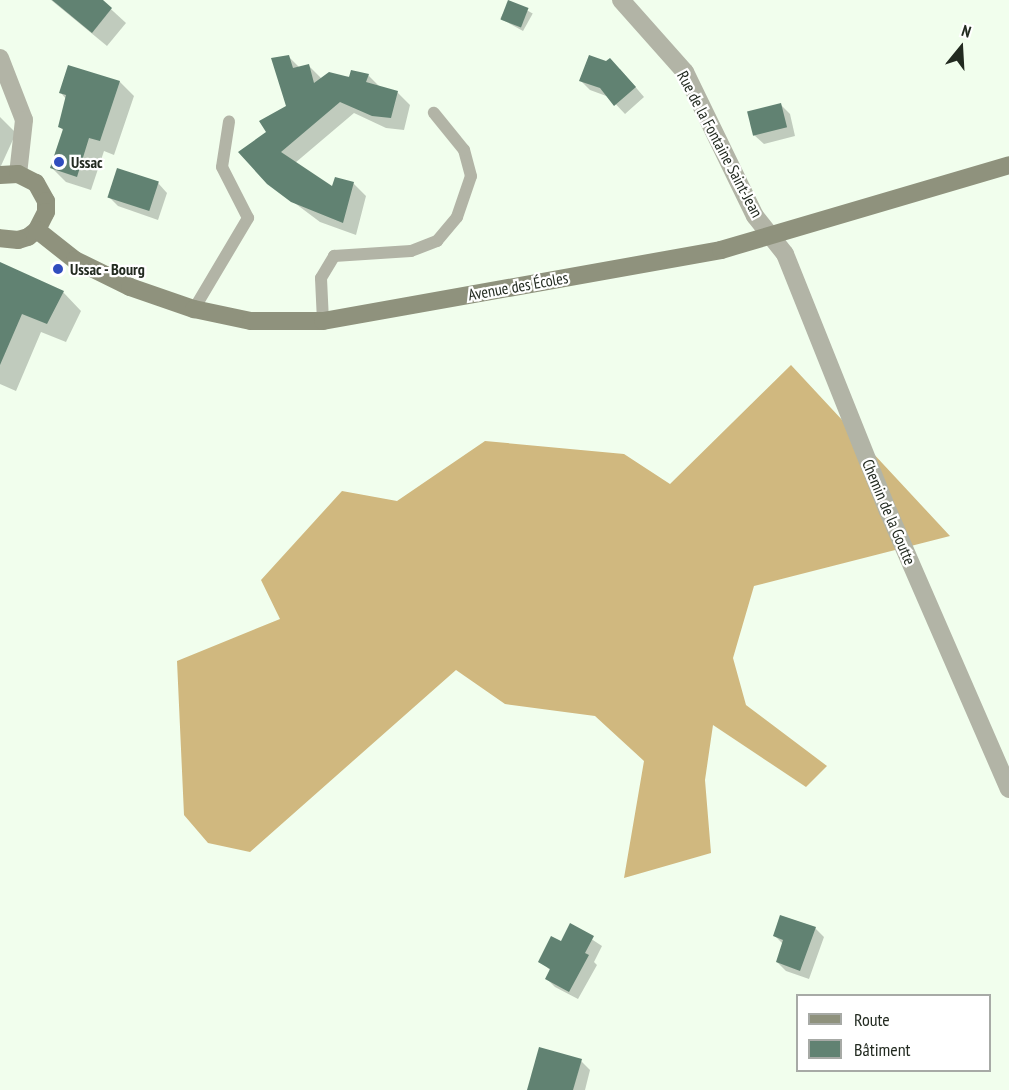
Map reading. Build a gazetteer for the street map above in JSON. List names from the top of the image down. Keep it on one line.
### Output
{"streets":{"street":["Rue de la Fontaine Saint-Jean","Avenue des Écoles","Chemin de la Goutte"]},"crossings":[["Rue de la Fontaine Saint-Jean","Avenue des Écoles"],["Rue de la Fontaine Saint-Jean","Chemin de la Goutte"],["Avenue des Écoles","Chemin de la Goutte"]],"places":["Ussac","Ussac - Bourg"],"legend":["Route","Bâtiment"],"north":"top"}
